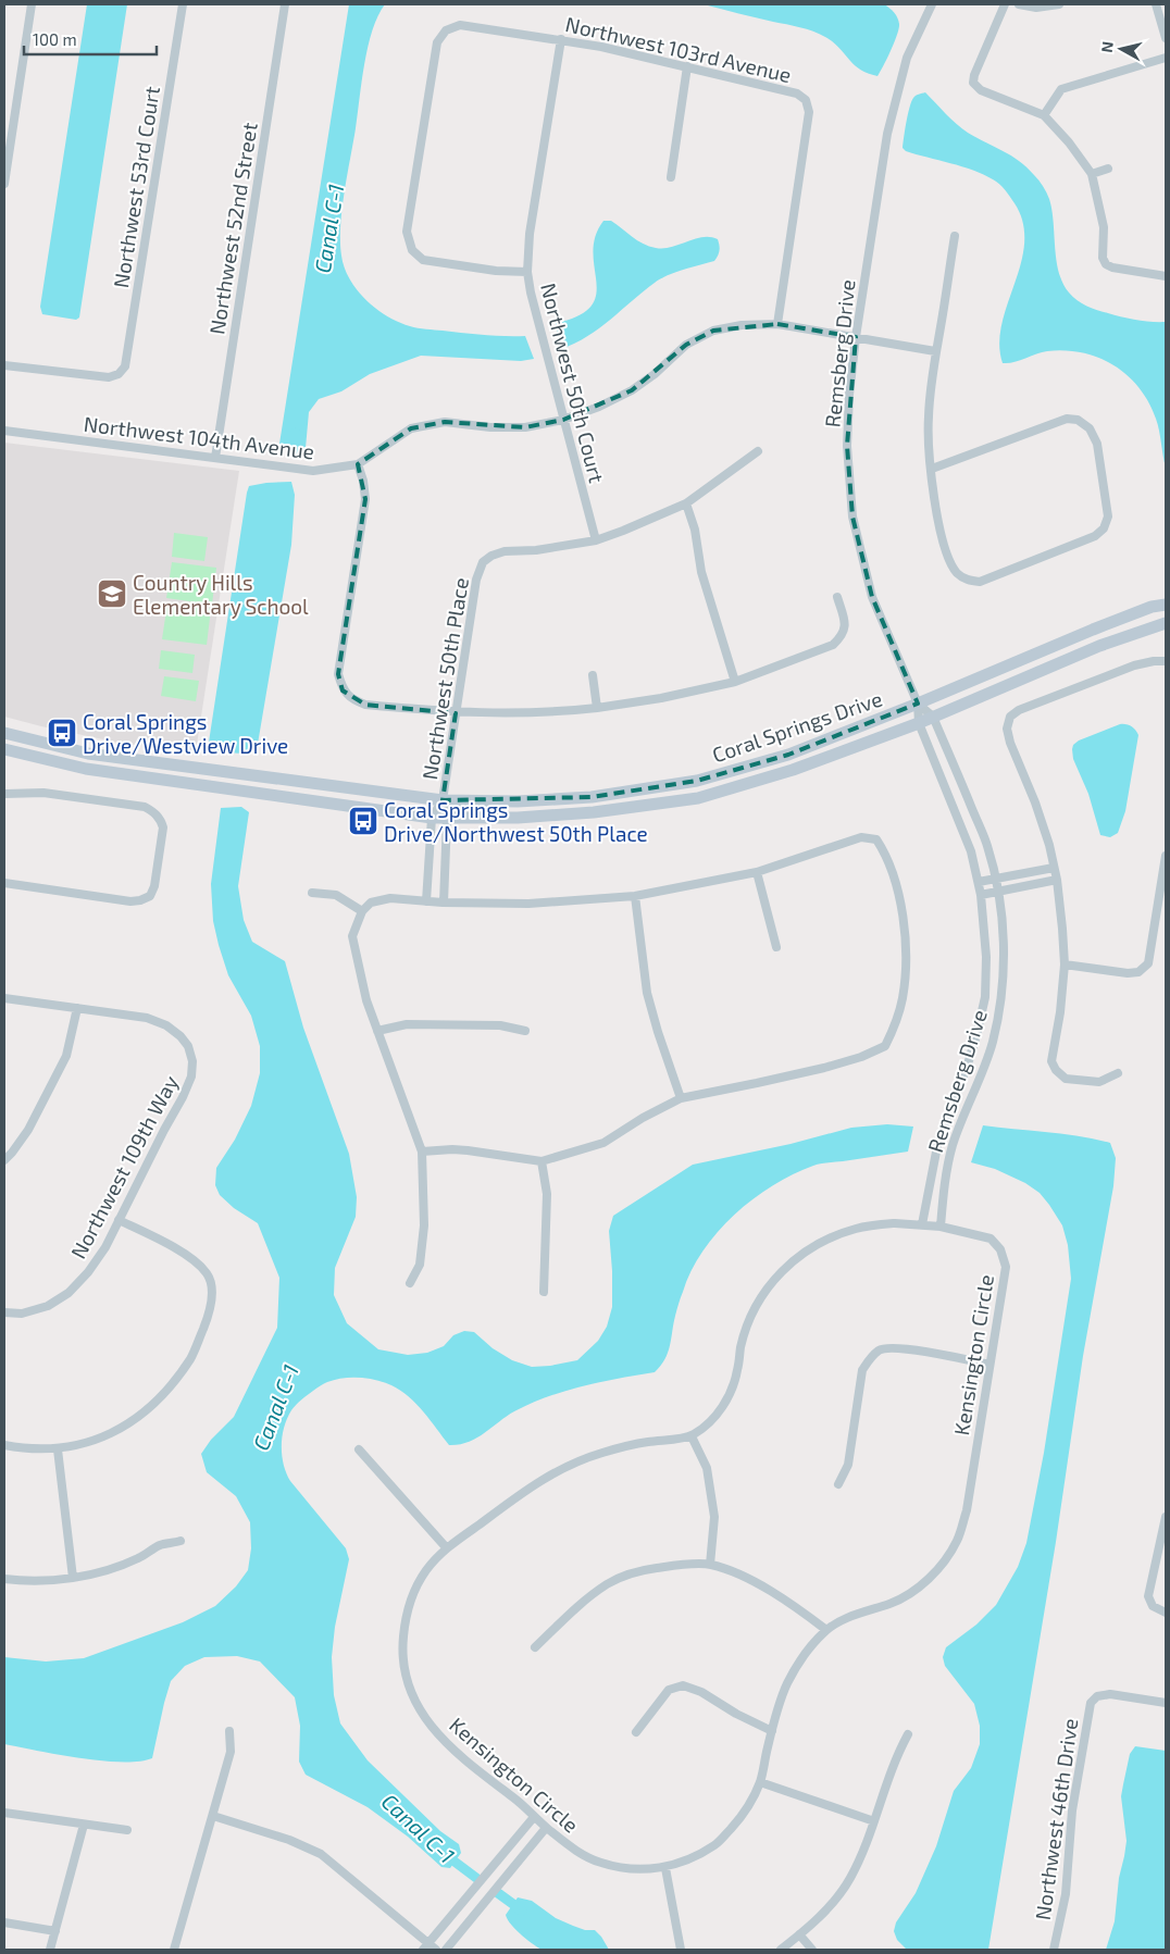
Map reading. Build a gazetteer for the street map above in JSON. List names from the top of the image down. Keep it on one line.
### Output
{"streets":{"main road":["Coral Springs Drive"],"street":["Northwest 103rd Avenue","Northwest 53rd Court","Northwest 52nd Street","Remsberg Drive","Northwest 50th Court","Northwest 104th Avenue","Northwest 50th Place","Northwest 109th Way","Kensington Circle","Northwest 46th Drive"]},"crossings":[["Northwest 103rd Avenue","Northwest 50th Court"],["Northwest 103rd Avenue","Northwest 104th Avenue"],["Northwest 52nd Street","Northwest 104th Avenue"],["Remsberg Drive","Northwest 104th Avenue"],["Remsberg Drive","Coral Springs Drive"],["Remsberg Drive","Kensington Circle"],["Northwest 50th Court","Northwest 104th Avenue"],["Northwest 50th Court","Northwest 50th Place"],["Northwest 50th Place","Coral Springs Drive"]],"water":["Canal C-1"],"places":{"school or university":["Country Hills Elementary School"],"bus stop":["Coral Springs Drive/Westview Drive","Coral Springs Drive/Northwest 50th Place"]},"scale_bar":"100 m","north":"left"}
